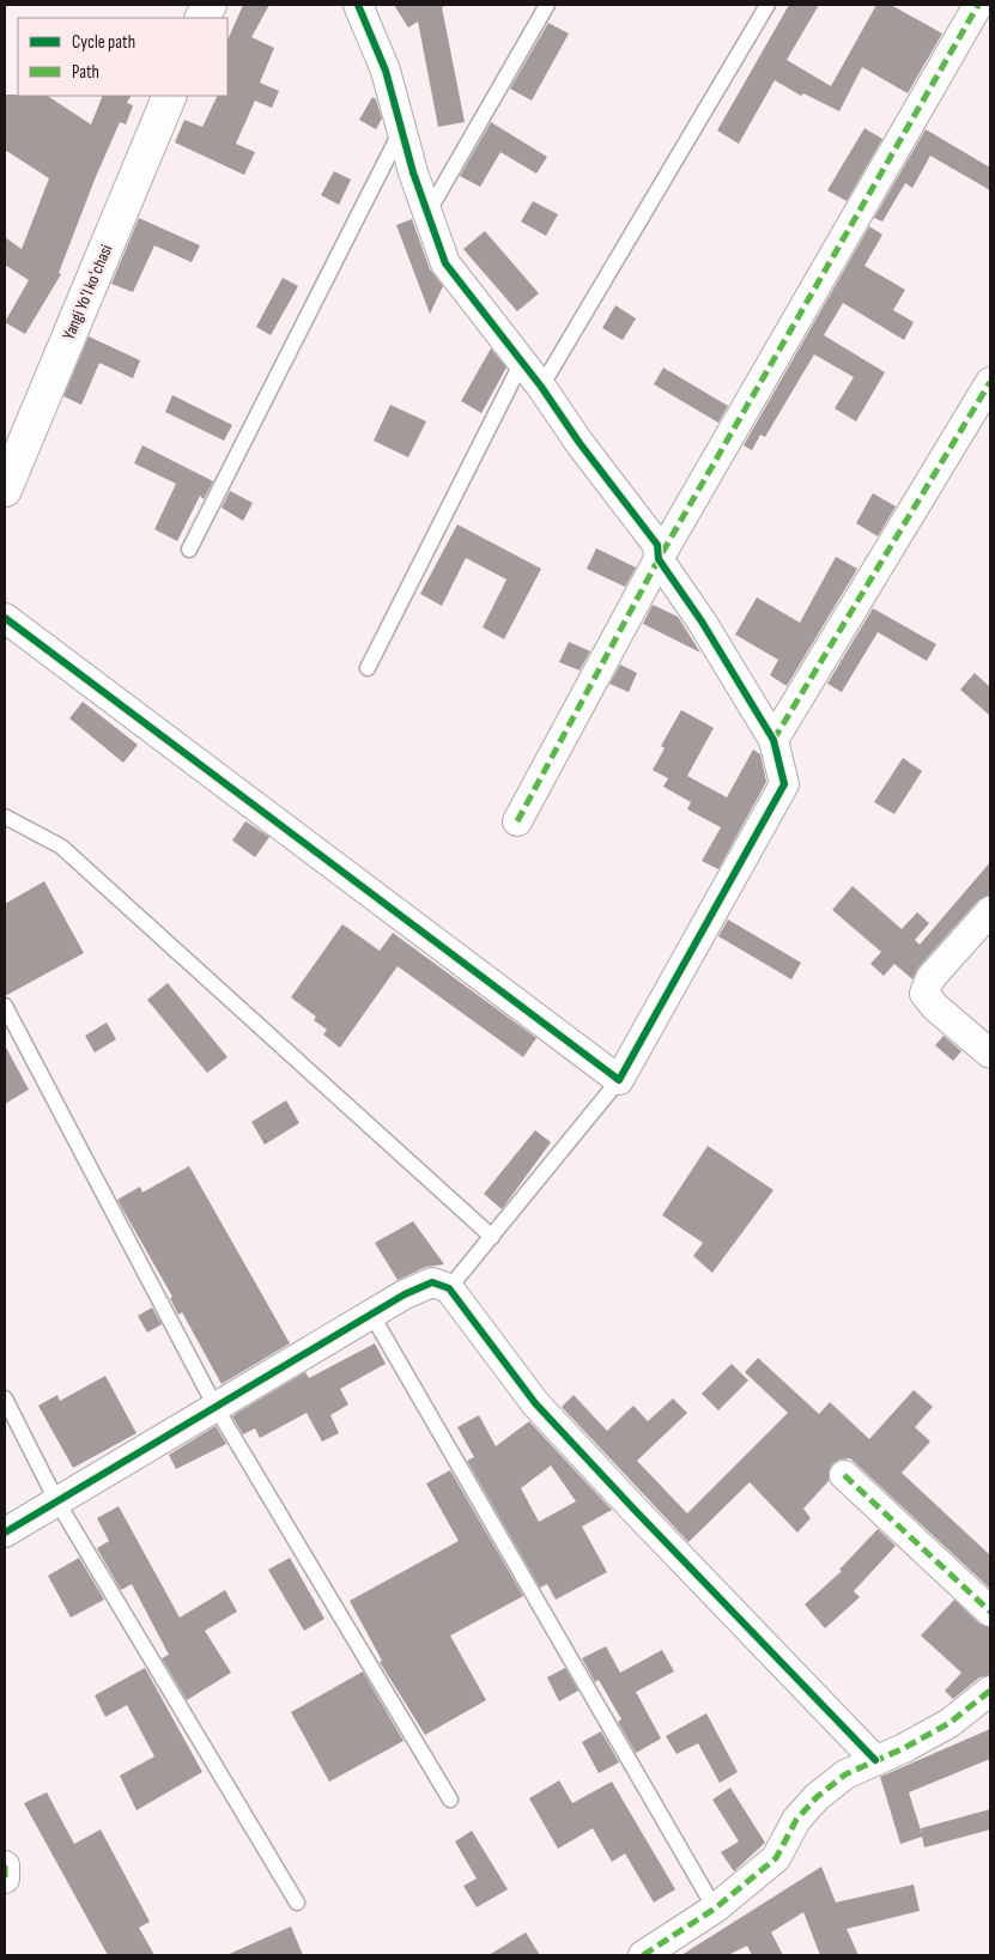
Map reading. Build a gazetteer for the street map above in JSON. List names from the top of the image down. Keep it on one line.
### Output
{"streets":{"street":["Yangi Yoʻl koʻchasi"]},"legend":["Cycle path","Path"]}
